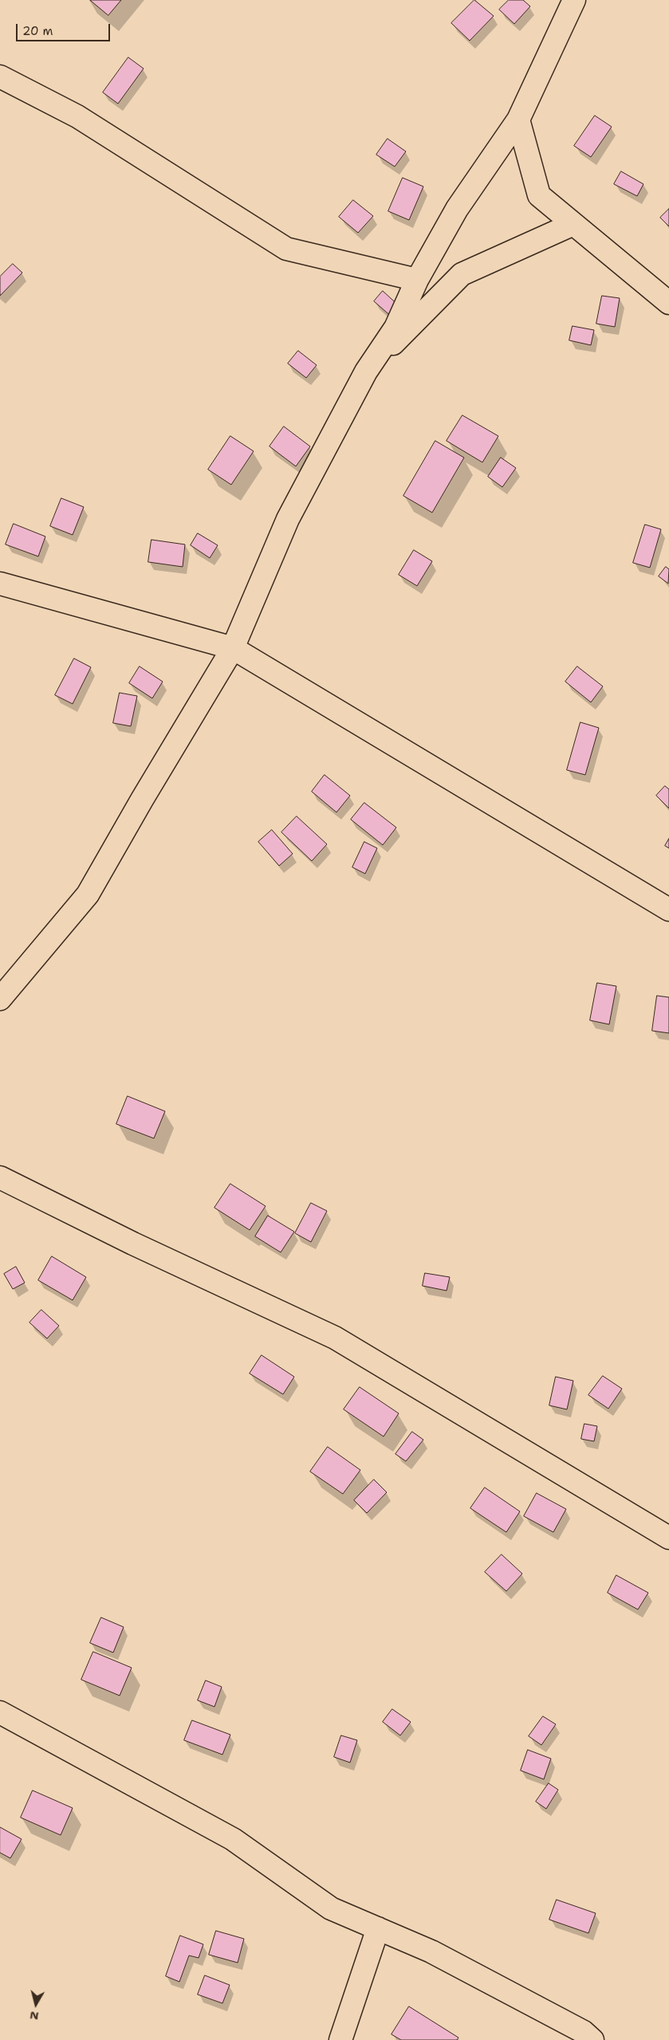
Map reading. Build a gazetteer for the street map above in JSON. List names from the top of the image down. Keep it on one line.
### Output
{"scale_bar":"20 m","north":"bottom"}
